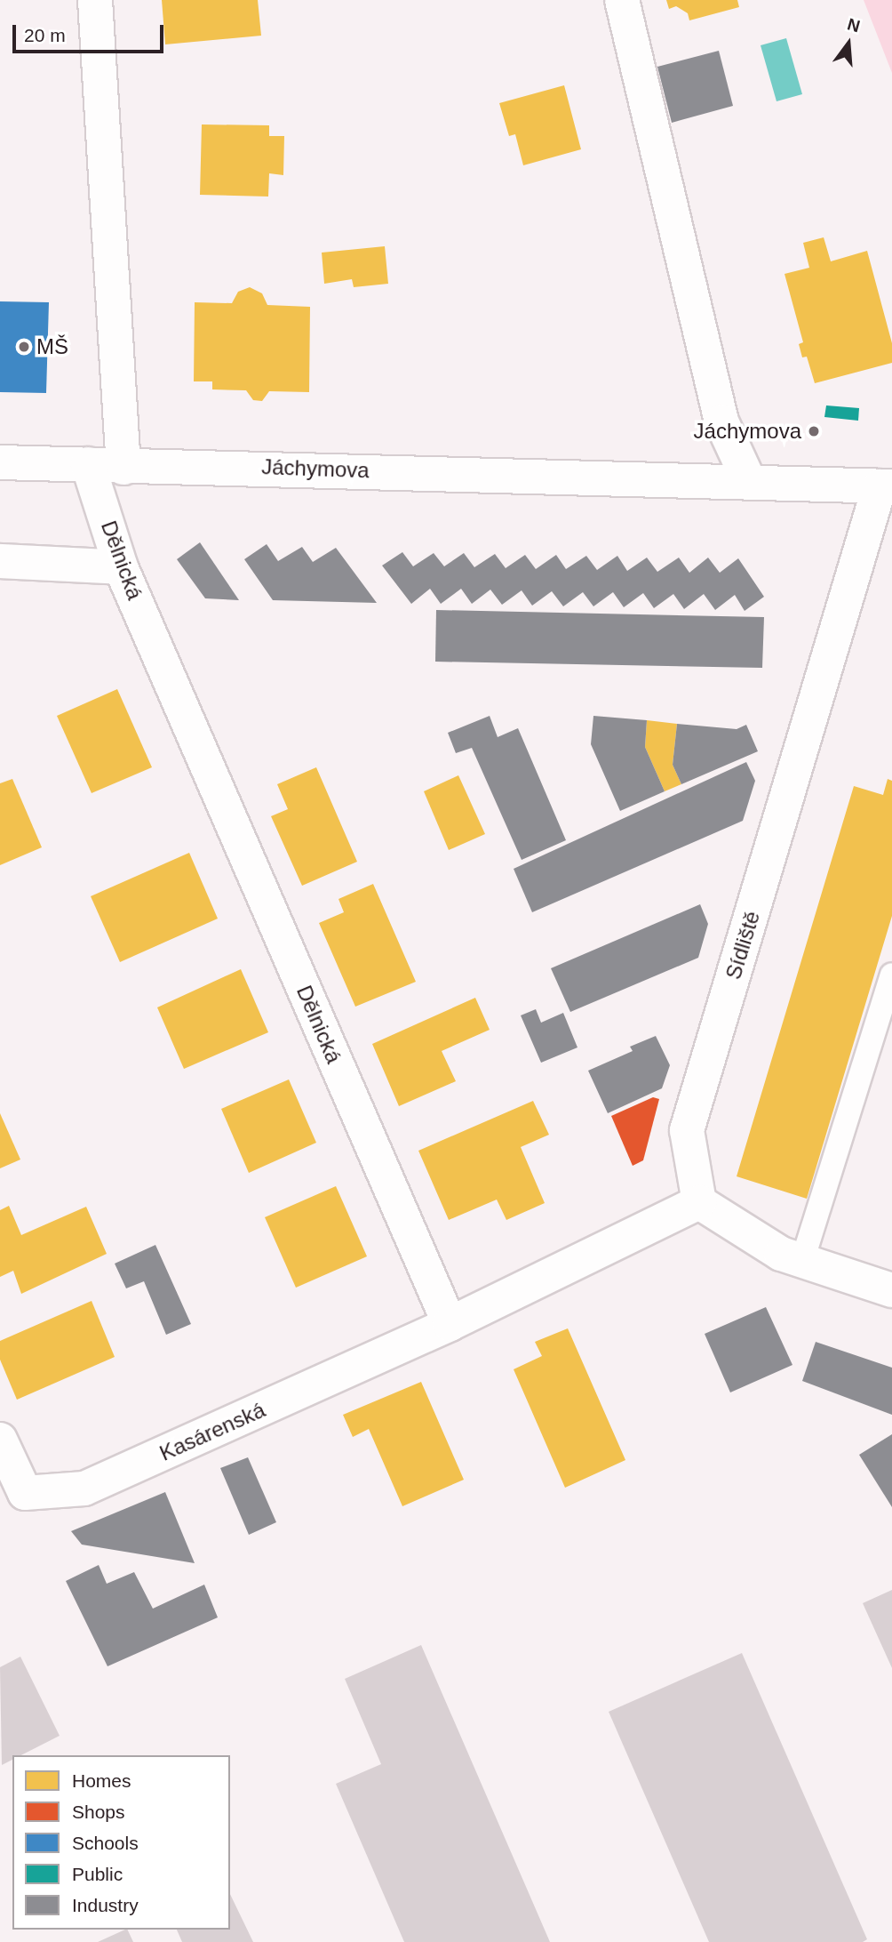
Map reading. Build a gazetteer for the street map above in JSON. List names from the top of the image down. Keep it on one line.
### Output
{"streets":{"street":["Jáchymova","Dělnická","Sídliště","Kasárenská"]},"crossings":[["Jáchymova","Dělnická"],["Jáchymova","Sídliště"],["Dělnická","Kasárenská"]],"places":["MŠ","Jáchymova"],"legend":["Homes","Shops","Schools","Public","Industry"],"scale_bar":"20 m","north":"top"}
